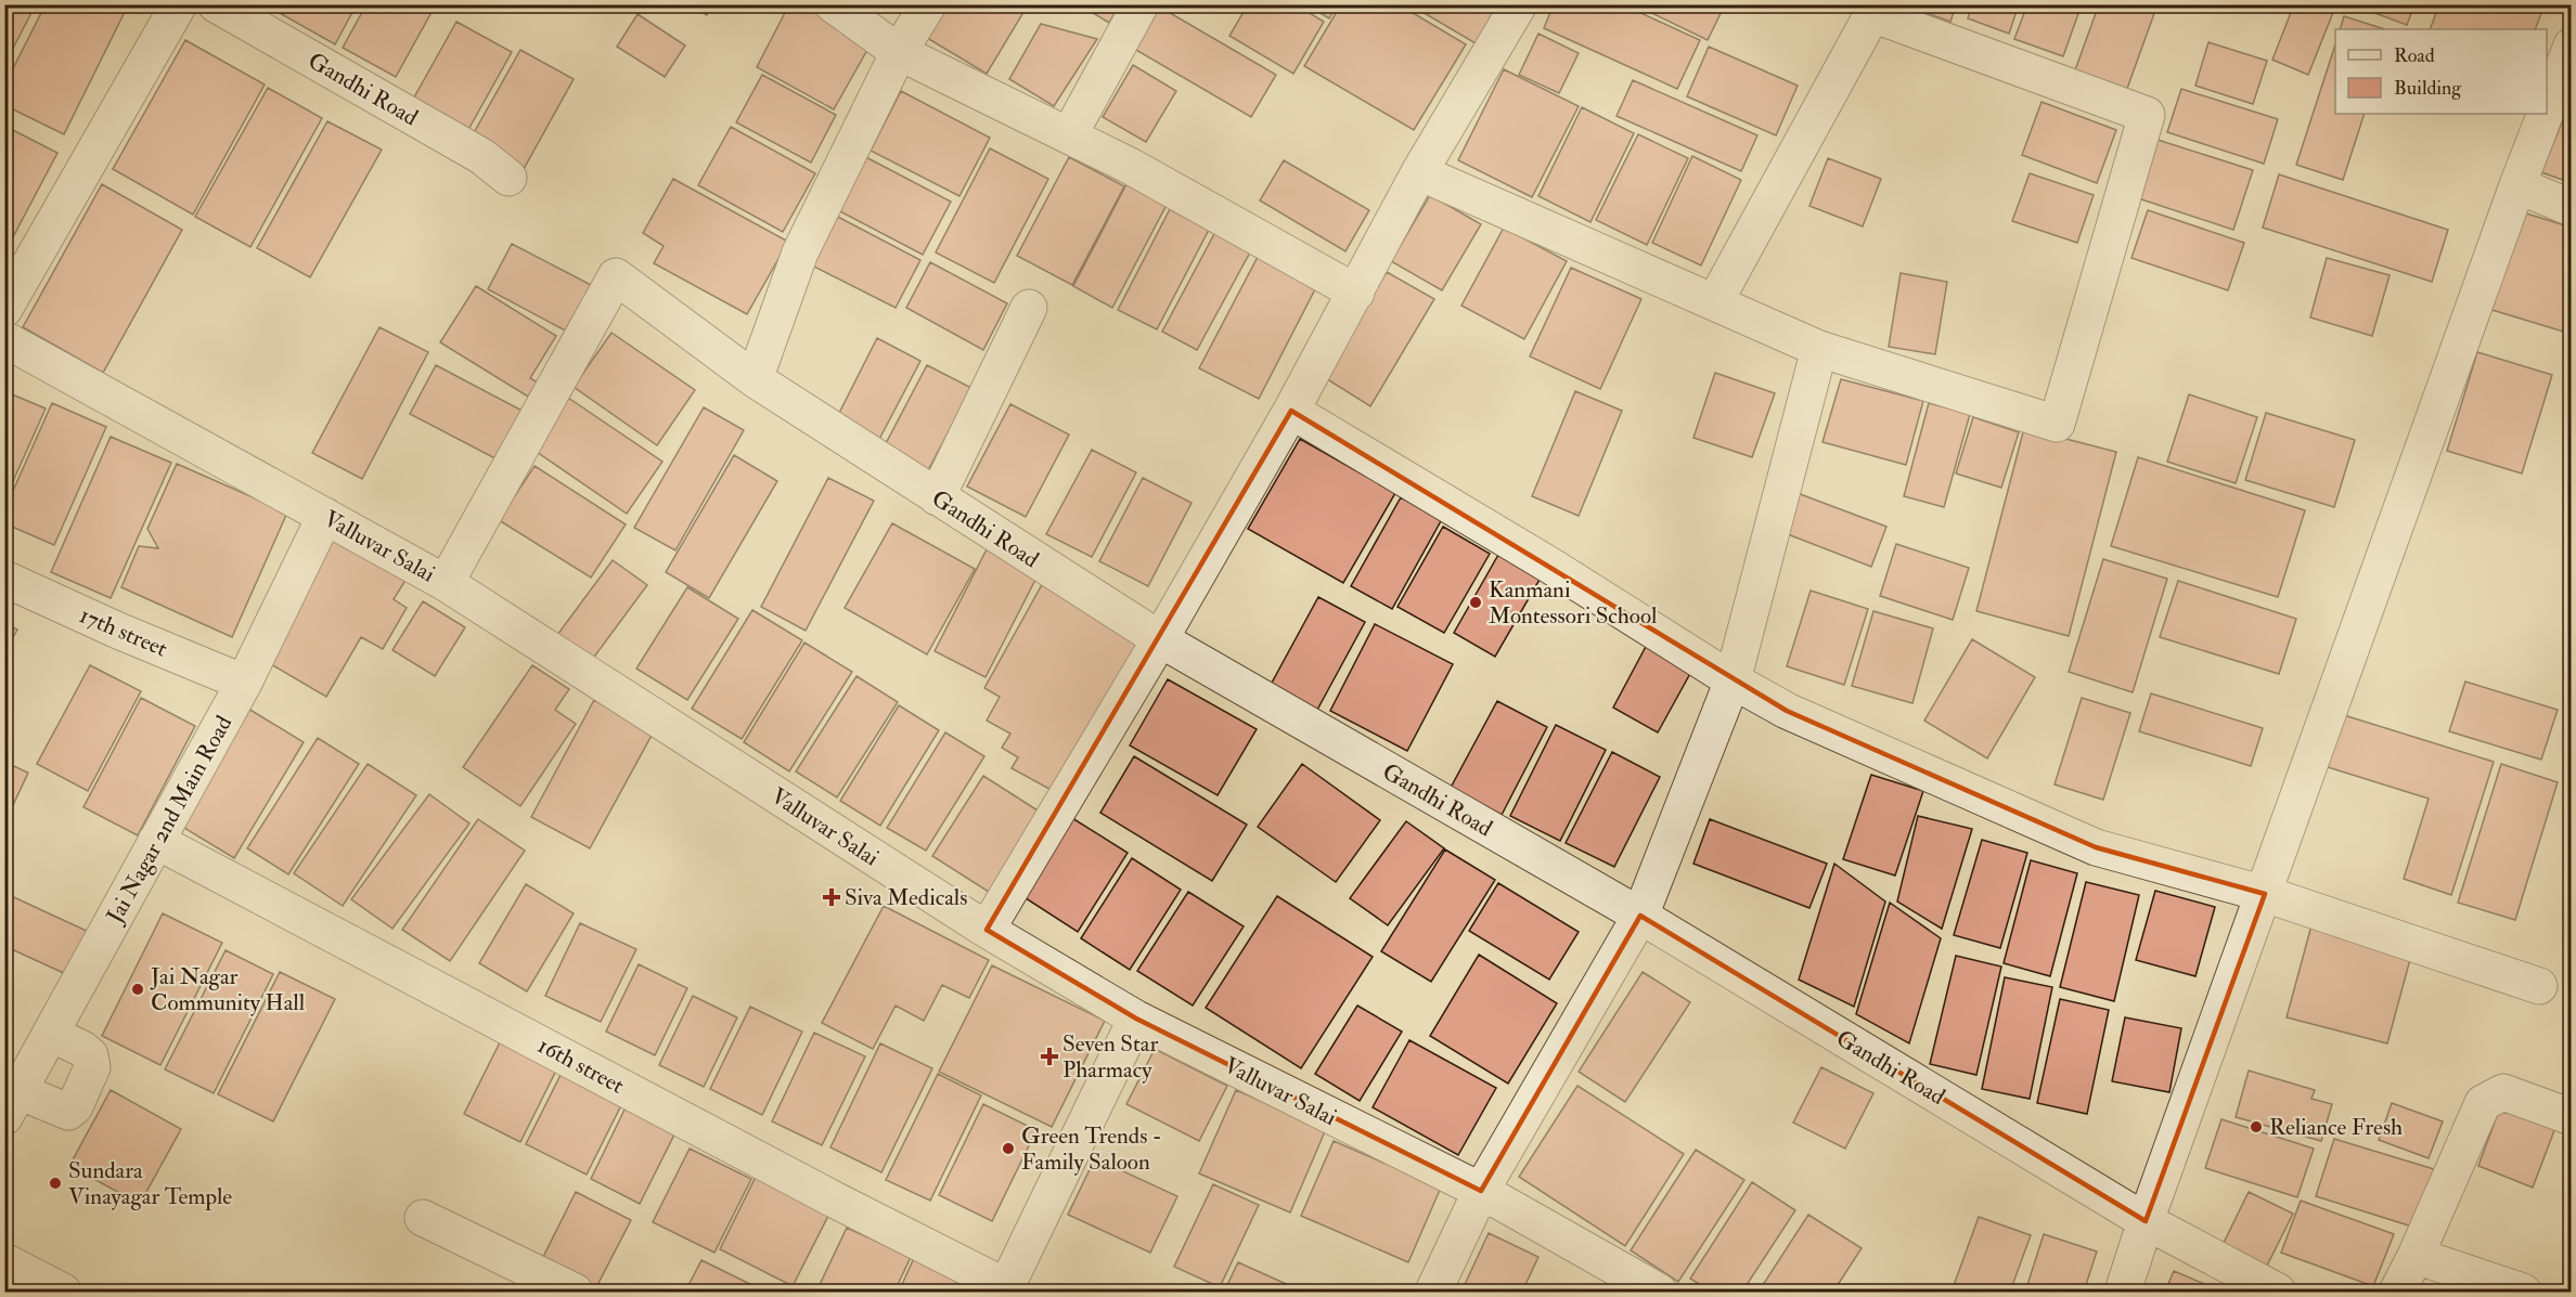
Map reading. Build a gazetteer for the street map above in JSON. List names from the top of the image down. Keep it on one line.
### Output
{"streets":{"street":["Gandhi Road","Valluvar Salai","17th street","Jai Nagar 2nd Main Road","16th street"]},"crossings":[["Gandhi Road","Valluvar Salai"],["Valluvar Salai","Jai Nagar 2nd Main Road"],["17th street","Jai Nagar 2nd Main Road"],["Jai Nagar 2nd Main Road","16th street"]],"places":{"other":["Kanmani Montessori School","Jai Nagar Community Hall","Reliance Fresh","Green Trends - Family Saloon","Sundara Vinayagar Temple"],"health":["Siva Medicals","Seven Star Pharmacy"]},"legend":["Road","Building"]}
